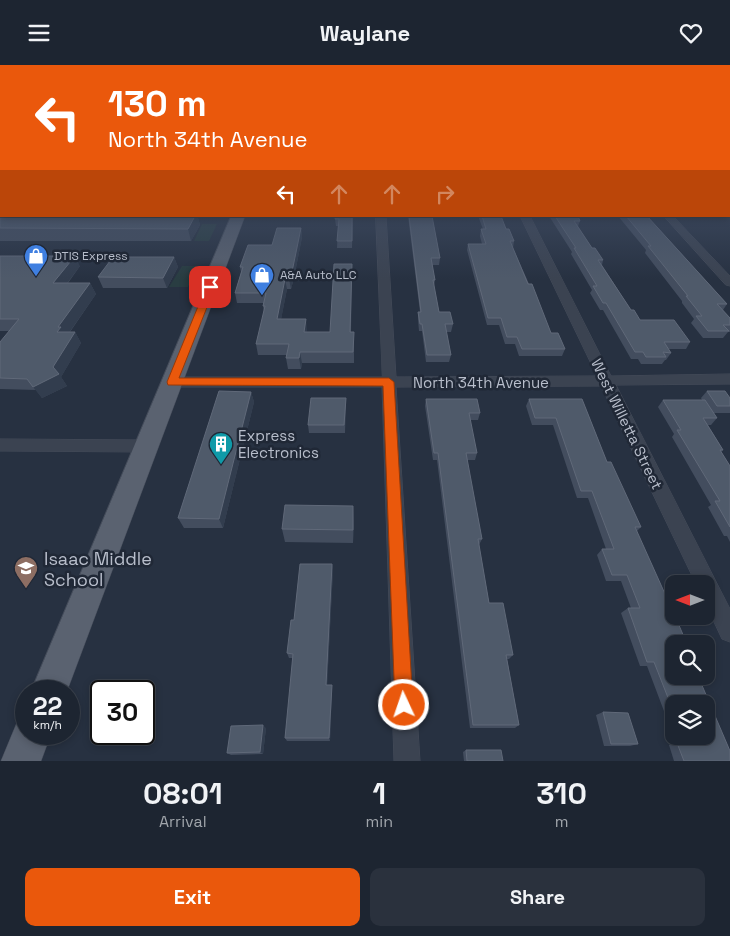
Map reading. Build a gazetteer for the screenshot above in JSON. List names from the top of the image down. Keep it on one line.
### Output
{"streets":{"street":["North 34th Avenue","West Willetta Street"]},"crossings":[["North 34th Avenue","West Willetta Street"]],"places":{"shop":["DTIS Express","A&A Auto LLC"],"building":["Express Electronics"],"school or university":["Isaac Middle School"]},"north":"left","page":{"header":"Waylane","turn":["130 m","North 34th Avenue"],"speed":"22 km/h","limit":"30","eta":["08:01","Arrival","1","min","310","m"],"buttons":["Exit","Share"]}}
